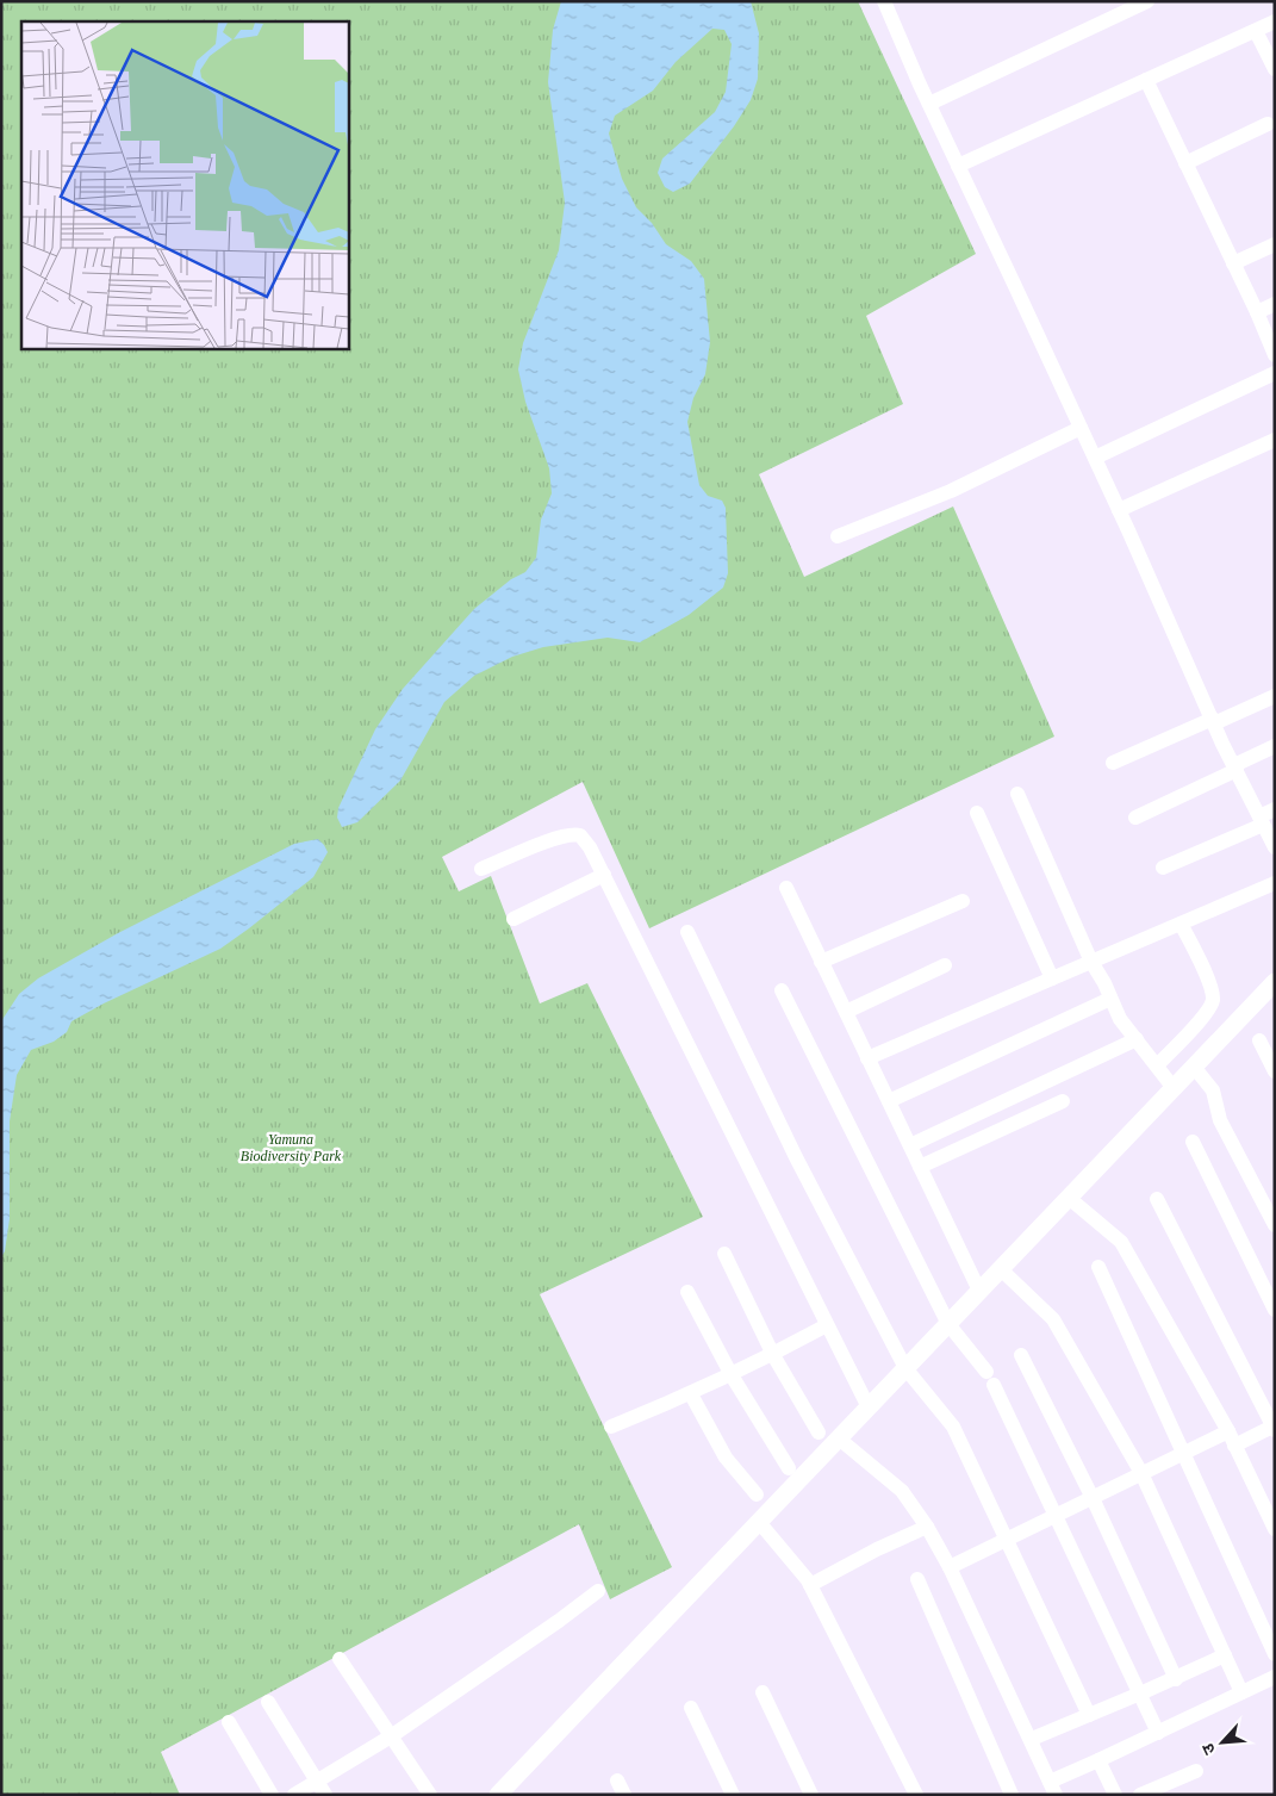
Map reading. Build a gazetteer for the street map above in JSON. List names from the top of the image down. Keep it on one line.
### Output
{"parks":["Yamuna Biodiversity Park"],"north":"bottom left"}
